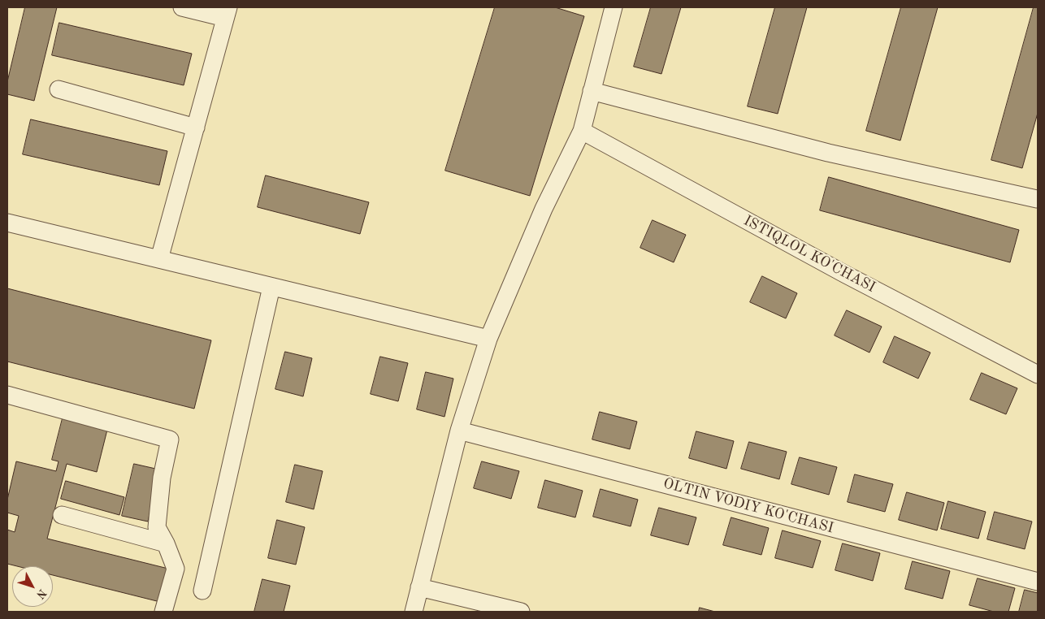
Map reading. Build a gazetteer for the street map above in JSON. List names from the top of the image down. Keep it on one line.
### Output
{"streets":{"street":["ISTIQLOL KO'CHASI","OLTIN VODIY KO'CHASI"]},"north":"bottom right"}
